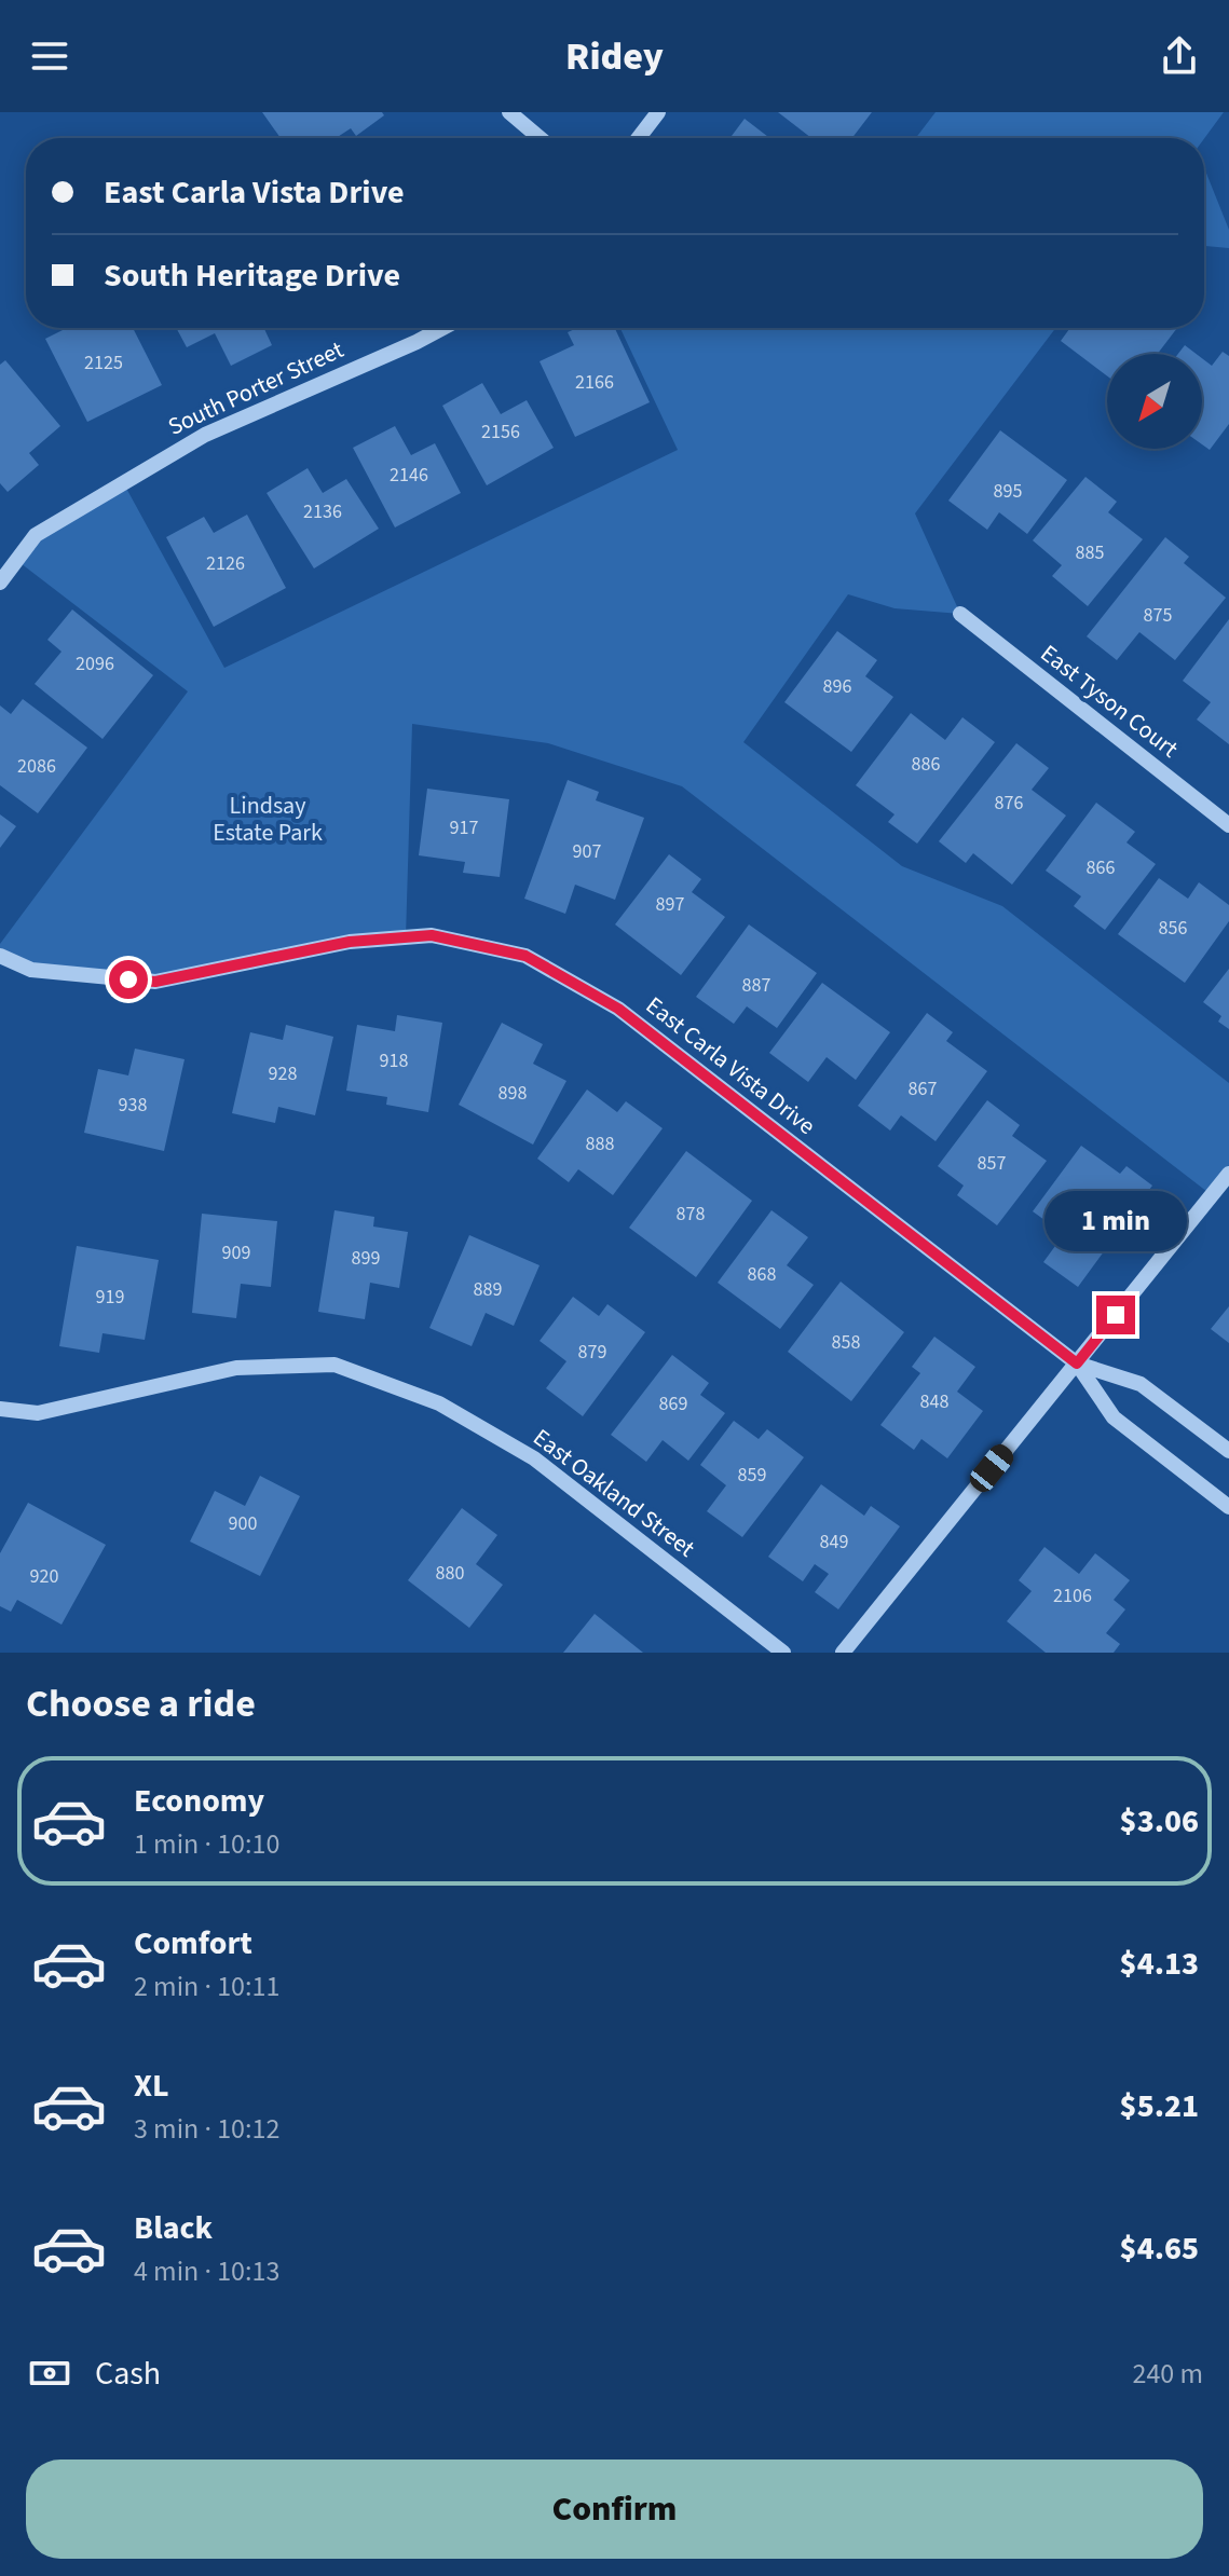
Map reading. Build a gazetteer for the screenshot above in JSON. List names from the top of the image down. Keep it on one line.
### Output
{"streets":{"street":["South Porter Street","East Tyson Court","East Carla Vista Drive","East Oakland Street"]},"parks":["Lindsay Estate Park"],"house_numbers":["2125","2166","2156","2146","895","2136","885","2126","875","2096","896","886","2086","876","917","907","866","897","856","887","918","928","867","898","938","888","857","878","909","899","868","889","919","858","879","848","869","859","900","849","880","920","2106"],"north":"bottom left","page":{"header":"Ridey","banner":["East Carla Vista Drive","South Heritage Drive"],"bubble":"1 min","heading":"Choose a ride","list":[{"name":"Economy","note":"1 min · 10:10","value":"$3.06"},{"name":"Comfort","note":"2 min · 10:11","value":"$4.13"},{"name":"XL","note":"3 min · 10:12","value":"$5.21"},{"name":"Black","note":"4 min · 10:13","value":"$4.65"}],"pay":["Cash","240 m"],"buttons":"Confirm"}}
